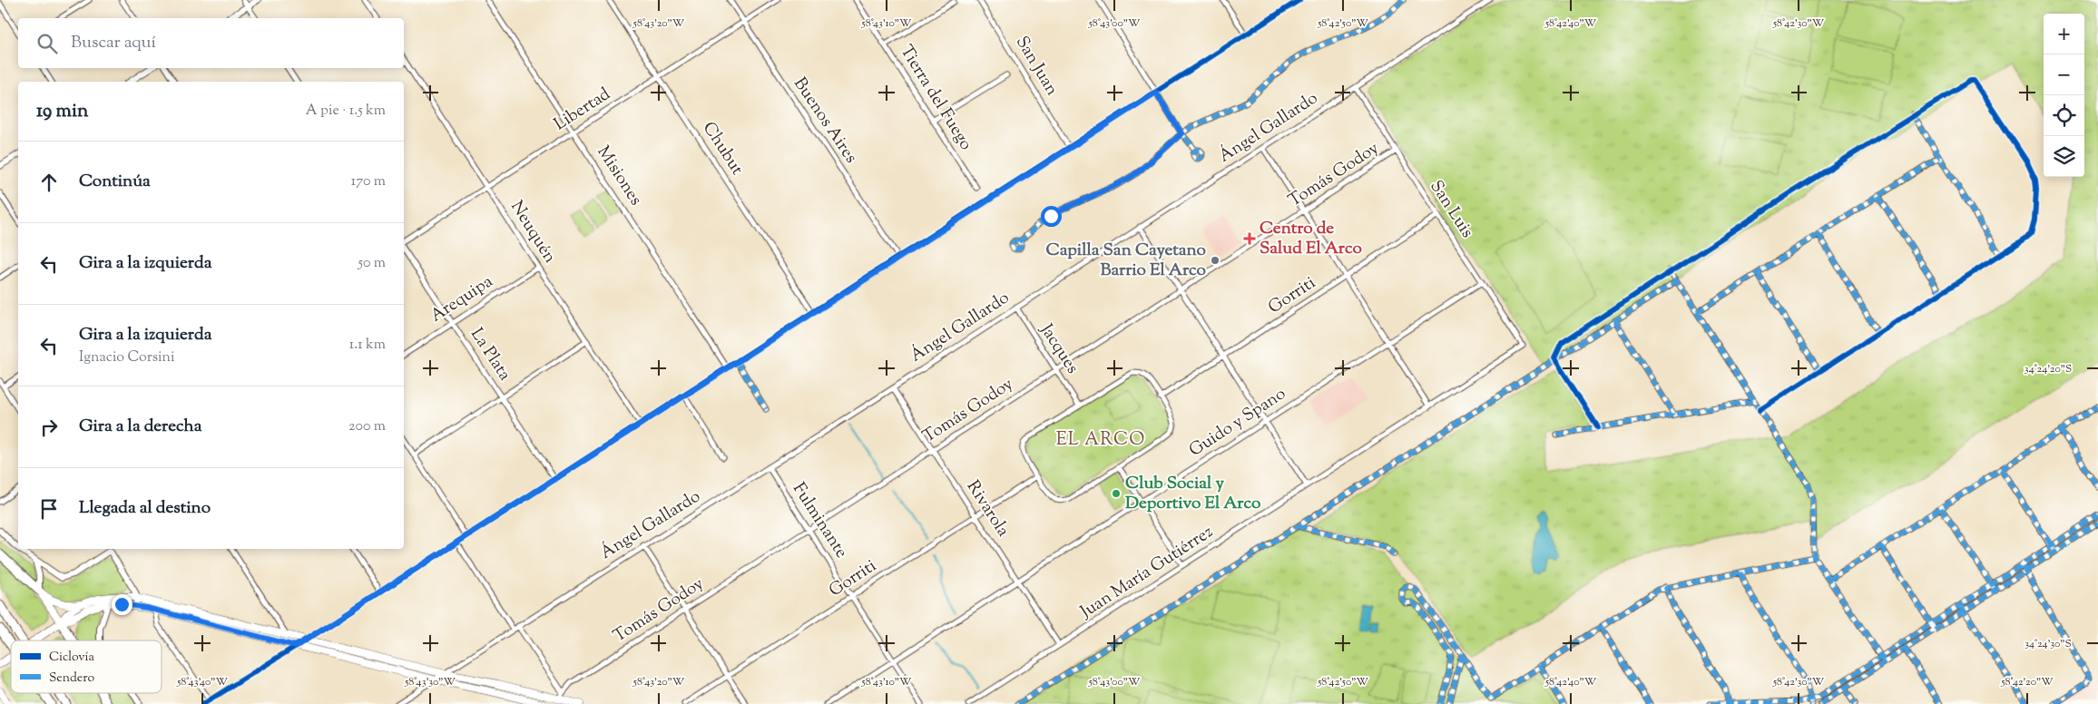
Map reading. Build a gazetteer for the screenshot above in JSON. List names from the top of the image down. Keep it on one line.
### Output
{"streets":{"street":["San Juan","Tierra del Fuego","Libertad","Buenos Aires","Ángel Gallardo","Chubut","Tomás Godoy","Misiones","San Luis","Neuquén","Gorriti","Arequipa","Jacques","La Plata","Guido y Spano","Rivarola","Fulminante","Juan María Gutiérrez"]},"crossings":[["Libertad","Buenos Aires"],["Libertad","Chubut"],["Libertad","Misiones"],["Libertad","Neuquén"],["Ángel Gallardo","San Luis"],["Ángel Gallardo","Jacques"],["Ángel Gallardo","Rivarola"],["Ángel Gallardo","Fulminante"],["Tomás Godoy","San Luis"],["Tomás Godoy","Jacques"],["Tomás Godoy","Rivarola"],["Tomás Godoy","Fulminante"],["San Luis","Gorriti"],["San Luis","Guido y Spano"],["San Luis","Juan María Gutiérrez"],["Neuquén","Arequipa"],["Gorriti","Rivarola"],["Gorriti","Fulminante"],["Arequipa","La Plata"],["Guido y Spano","Rivarola"],["Guido y Spano","Fulminante"],["Rivarola","Juan María Gutiérrez"]],"districts":["EL ARCO"],"places":{"health":["Centro de Salud El Arco"],"other":["Capilla San Cayetano Barrio El Arco","Club Social y Deportivo El Arco"]},"legend":["Ciclovía","Sendero"],"page":{"map_buttons":["+","−"],"search":"Buscar aquí","heading":["19 min","A pie · 1.5 km"],"list":[["Continúa","170 m"],["Gira a la izquierda","50 m"],["Gira a la izquierda","Ignacio Corsini","1.1 km"],["Gira a la derecha","200 m"],"Llegada al destino"]},"coordinates":["58°43'20\"W","58°43'10\"W","58°43'00\"W","58°42'50\"W","58°42'40\"W","58°42'30\"W","34°24'20\"S","34°24'30\"S","58°43'40\"W","58°43'30\"W","58°42'20\"W"]}
